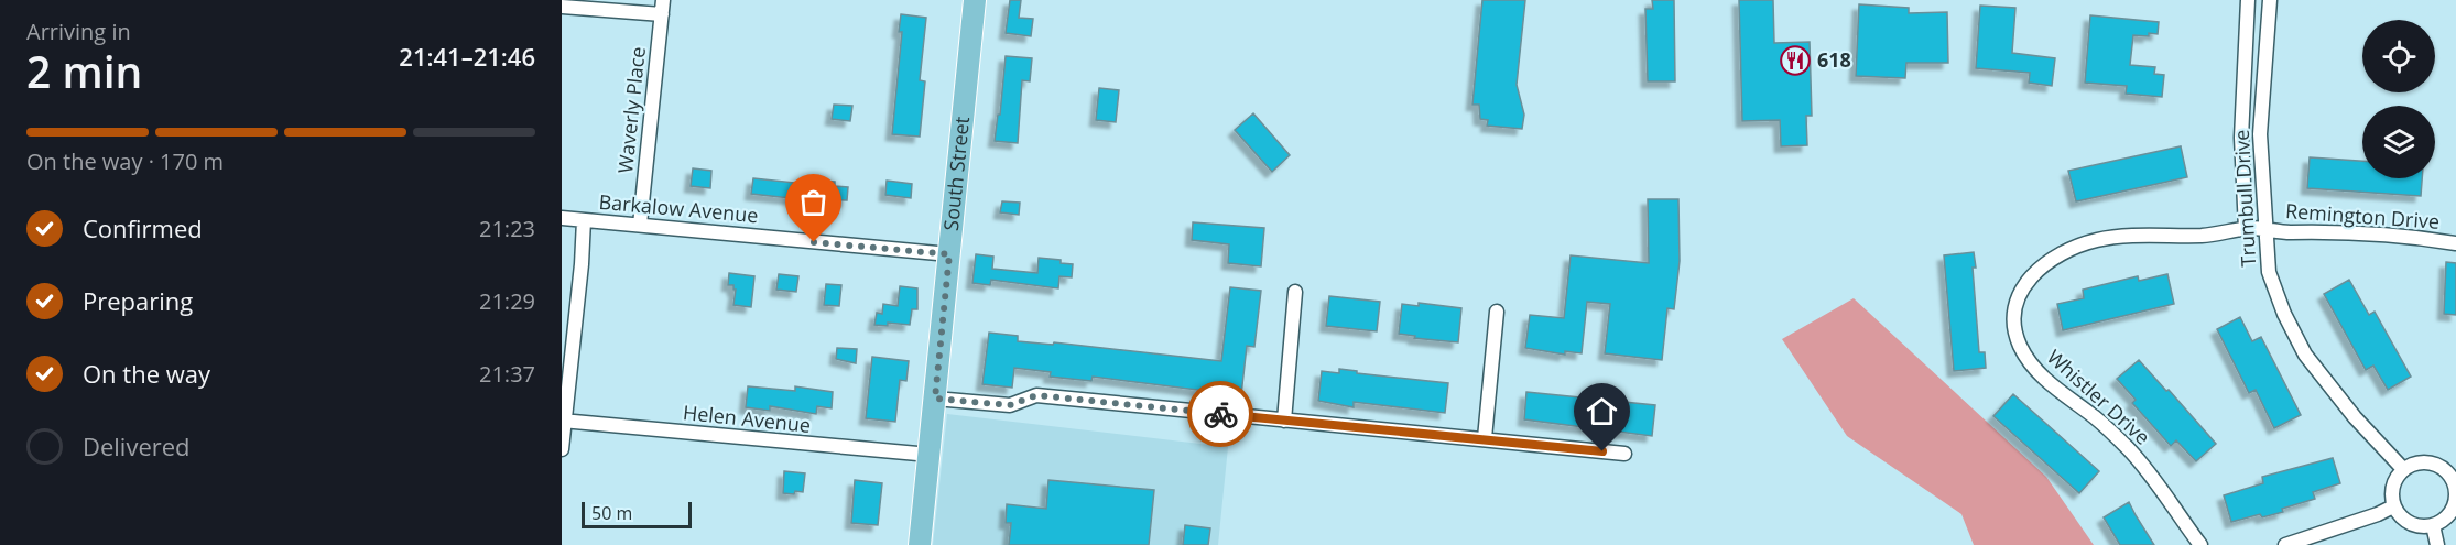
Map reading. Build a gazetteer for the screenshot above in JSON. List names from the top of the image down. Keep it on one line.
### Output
{"streets":{"main road":["South Street"],"street":["Waverly Place","Trumbull Drive","Barkalow Avenue","Remington Drive","Whistler Drive","Helen Avenue"]},"crossings":[["Waverly Place","Barkalow Avenue"],["South Street","Barkalow Avenue"],["South Street","Helen Avenue"],["Trumbull Drive","Remington Drive"],["Trumbull Drive","Whistler Drive"],["Remington Drive","Whistler Drive"]],"places":{"restaurant":["618"]},"scale_bar":"50 m","page":{"heading":["2 min","Arriving in","21:41–21:46"],"bar":"On the way · 170 m","list":[["Confirmed","21:23"],["Preparing","21:29"],["On the way","21:37"],"Delivered"],"scale":"50 m"}}
